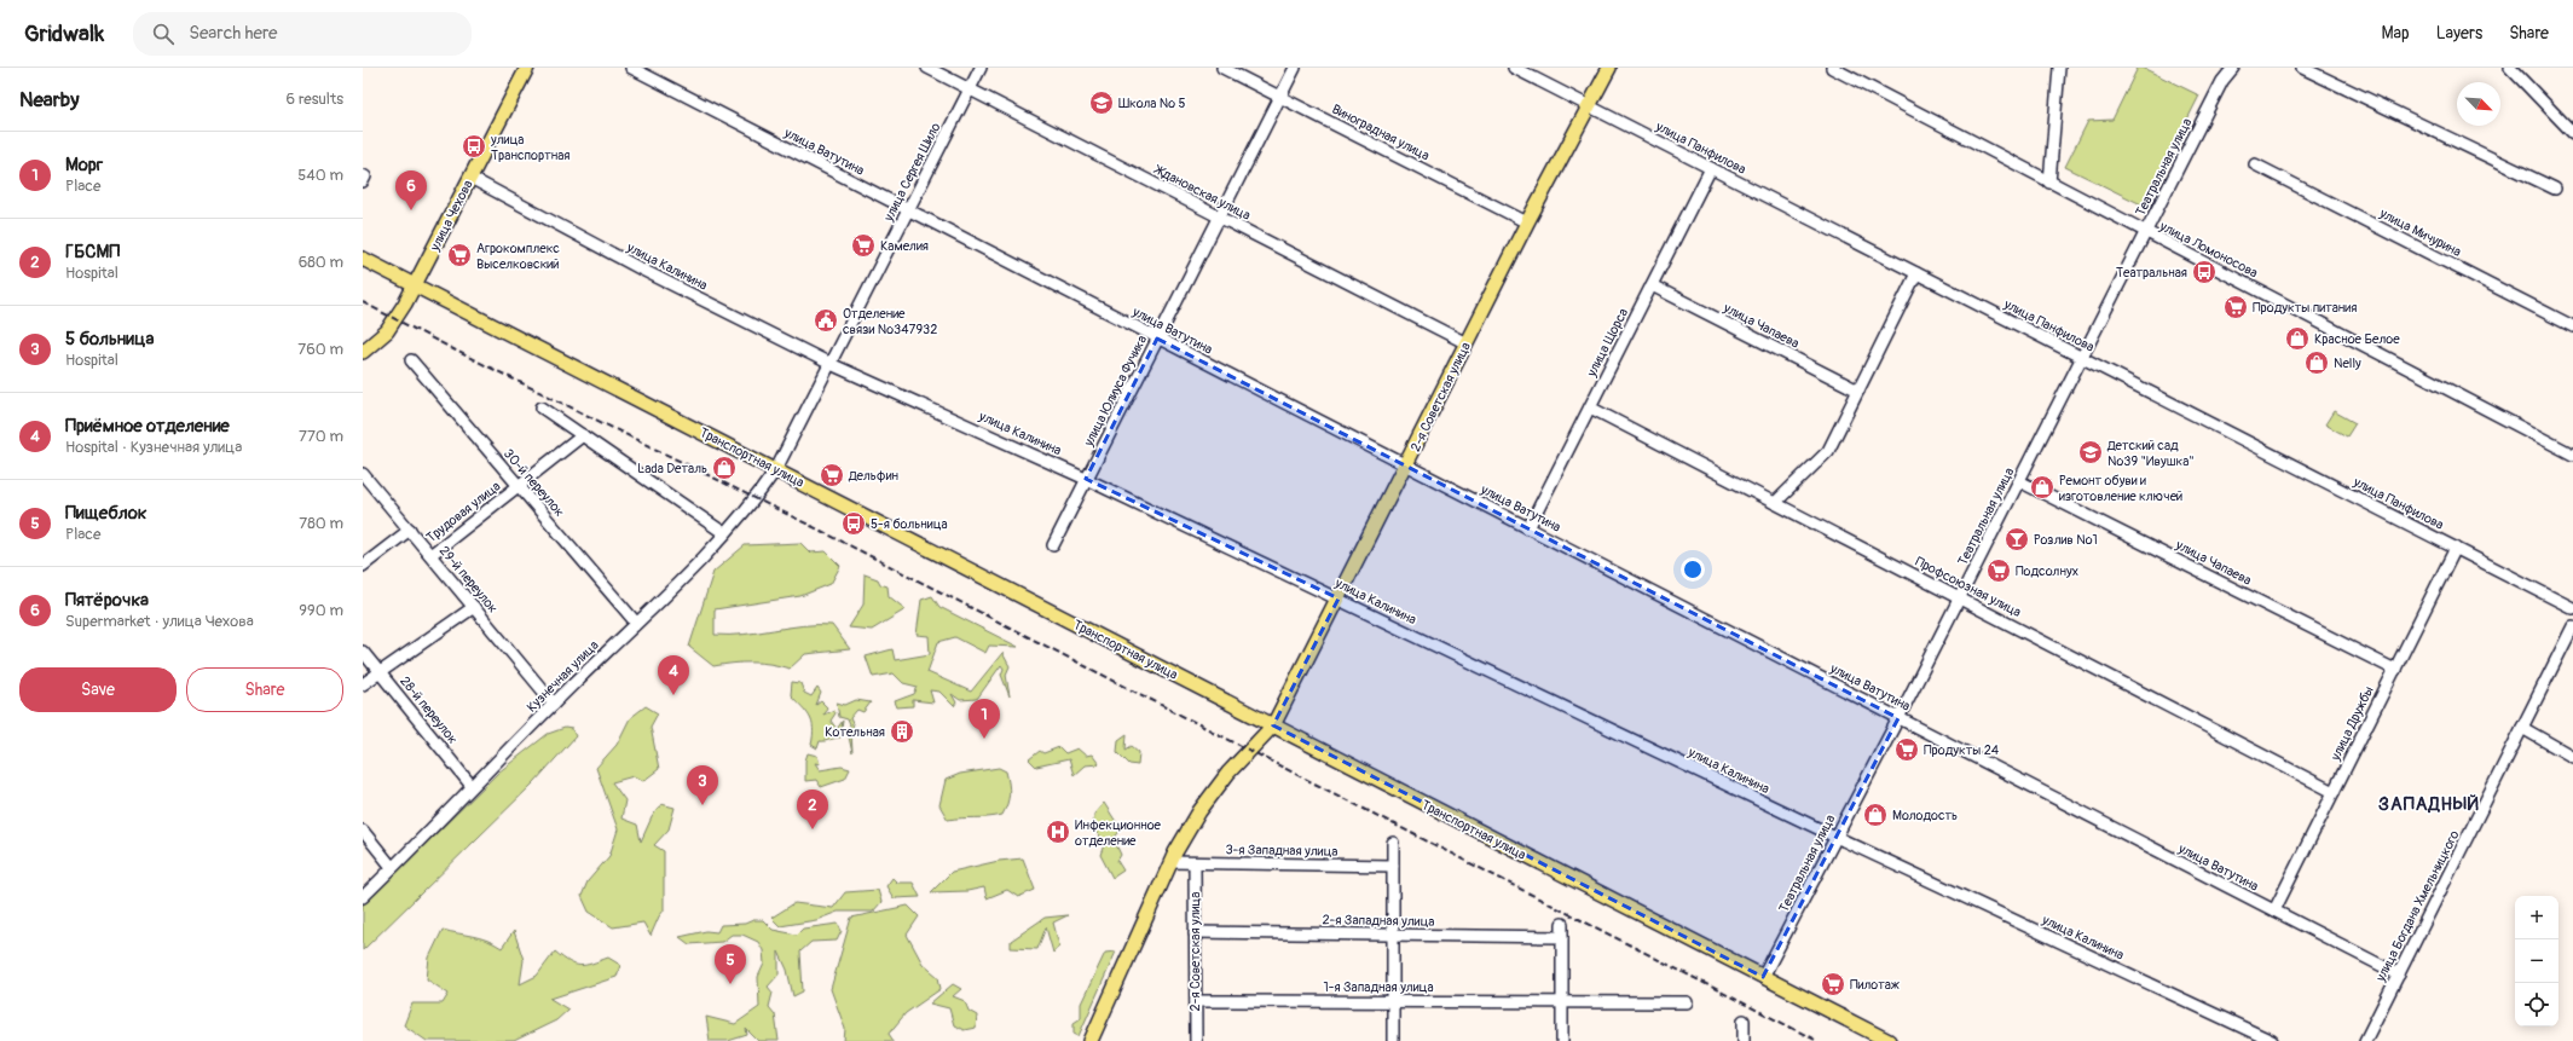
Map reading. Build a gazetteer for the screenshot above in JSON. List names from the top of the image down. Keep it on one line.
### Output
{"streets":{"main road":["улица Чехова","2-я Советская улица","Транспортная улица"],"street":["Виноградная улица","улица Панфилова","улица Ватутина","Театральная улица","улица Сергея Шило","Ждановская улица","улица Мичурина","улица Ломоносова","улица Калинина","улица Чапаева","улица Щорса","улица Юлиуса Фучика","30-й переулок","Трудовая улица","29-й переулок","Профсоюзная улица","Кузнечная улица","28-й переулок","улица Дружбы","3-я Западная улица","улица Богдана Хмельницкого","2-я Западная улица","1-я Западная улица"]},"crossings":[["Виноградная улица","улица Юлиуса Фучика"],["Виноградная улица","2-я Советская улица"],["улица Панфилова","Театральная улица"],["улица Панфилова","улица Щорса"],["улица Панфилова","2-я Советская улица"],["улица Панфилова","улица Дружбы"],["улица Ватутина","Театральная улица"],["улица Ватутина","улица Сергея Шило"],["улица Ватутина","улица Щорса"],["улица Ватутина","улица Юлиуса Фучика"],["улица Ватутина","2-я Советская улица"],["улица Ватутина","улица Дружбы"],["улица Ватутина","улица Богдана Хмельницкого"],["Театральная улица","улица Ломоносова"],["Театральная улица","улица Калинина"],["Театральная улица","улица Чапаева"],["Театральная улица","Транспортная улица"],["Театральная улица","Профсоюзная улица"],["улица Сергея Шило","Ждановская улица"],["улица Сергея Шило","улица Калинина"],["улица Сергея Шило","Транспортная улица"],["улица Сергея Шило","Кузнечная улица"],["Ждановская улица","улица Юлиуса Фучика"],["Ждановская улица","2-я Советская улица"],["улица Чехова","улица Калинина"],["улица Чехова","Транспортная улица"],["улица Калинина","улица Юлиуса Фучика"],["улица Калинина","2-я Советская улица"],["улица Чапаева","улица Щорса"],["улица Чапаева","улица Дружбы"],["улица Щорса","Профсоюзная улица"],["2-я Советская улица","Транспортная улица"],["2-я Советская улица","3-я Западная улица"],["2-я Советская улица","2-я Западная улица"],["2-я Советская улица","1-я Западная улица"],["Транспортная улица","Кузнечная улица"],["30-й переулок","Трудовая улица"],["30-й переулок","Кузнечная улица"],["Трудовая улица","29-й переулок"],["29-й переулок","Кузнечная улица"],["Профсоюзная улица","улица Дружбы"],["Кузнечная улица","28-й переулок"]],"districts":["ЗАПАДНЫЙ"],"places":{"school or university":["Школа № 5","Детский сад №39 \"Ивушка\""],"bus stop":["улица Транспортная","Театральная","5-я больница"],"supermarket":["Камелия","Агрокомплекс Выселковский","Продукты питания","Дельфин","Подсолнух","Продукты 24","Пилотаж"],"public building":["Отделение связи №347932"],"shop":["Красное Белое","Nelly","Lada Dеталь","Ремонт обуви и изготовление ключей","Молодость"],"bar":["Розлив №1"],"building":["Котельная"],"hospital":["Инфекционное отделение"]},"north":"bottom right","page":{"header":"Gridwalk","search":"Search here","nav":["Map","Layers","Share"],"heading":["Nearby","6 results"],"list":[{"mark":"1","name":"Морг","note":"Place","value":"540 m"},{"mark":"2","name":"ГБСМП","note":"Hospital","value":"680 m"},{"mark":"3","name":"5 больница","note":"Hospital","value":"760 m"},{"mark":"4","name":"Приёмное отделение","note":"Hospital · Кузнечная улица","value":"770 m"},{"mark":"5","name":"Пищеблок","note":"Place","value":"780 m"},{"mark":"6","name":"Пятёрочка","note":"Supermarket · улица Чехова","value":"990 m"}],"pins":["6","4","1","3","2","5"],"buttons":["Save","Share"],"map_buttons":["+","−"]}}
